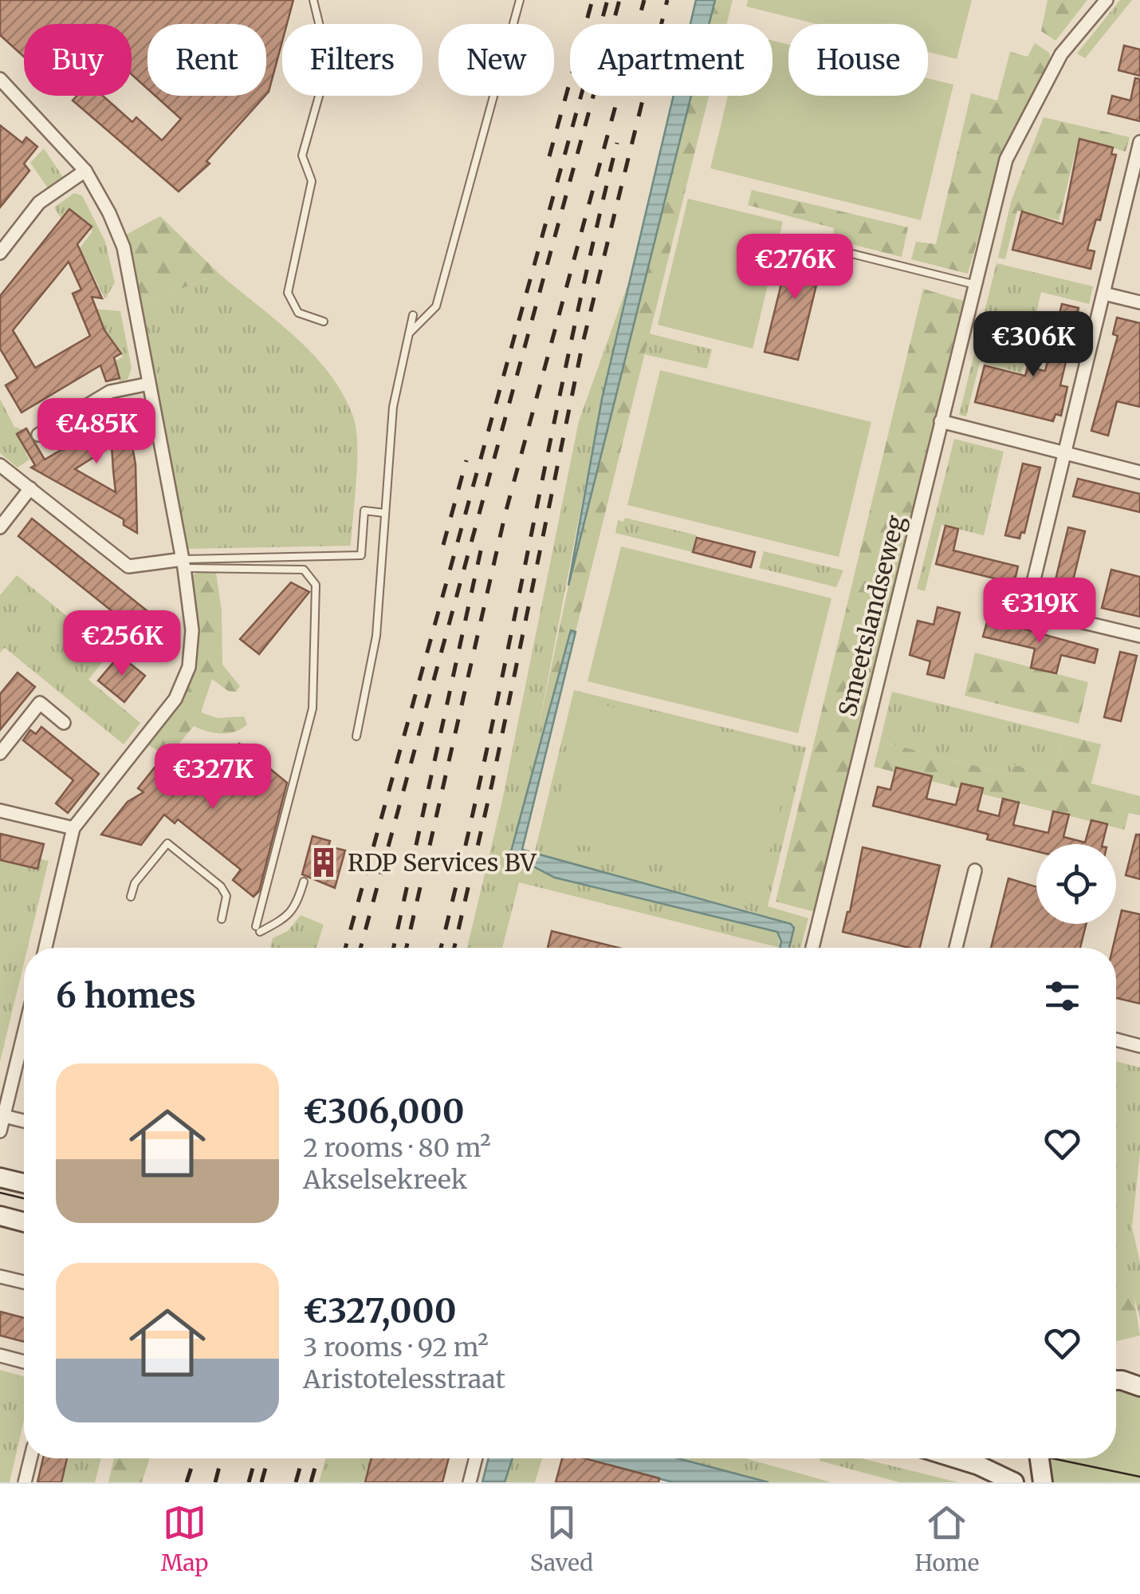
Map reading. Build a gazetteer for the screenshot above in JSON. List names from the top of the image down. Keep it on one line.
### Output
{"streets":{"street":["Smeetslandseweg"]},"places":{"building":["RDP Services BV"]},"page":{"chip":["Buy","Rent","Filters","New","Apartment","House"],"price":["€276K","€306K","€485K","€319K","€256K","€327K"],"heading":"6 homes","list":[{"name":"€306,000","note":"2 rooms · 80 m² · Akselsekreek"},{"name":"€327,000","note":"3 rooms · 92 m² · Aristotelesstraat"}],"tabs":["Map","Saved","Home"]}}
